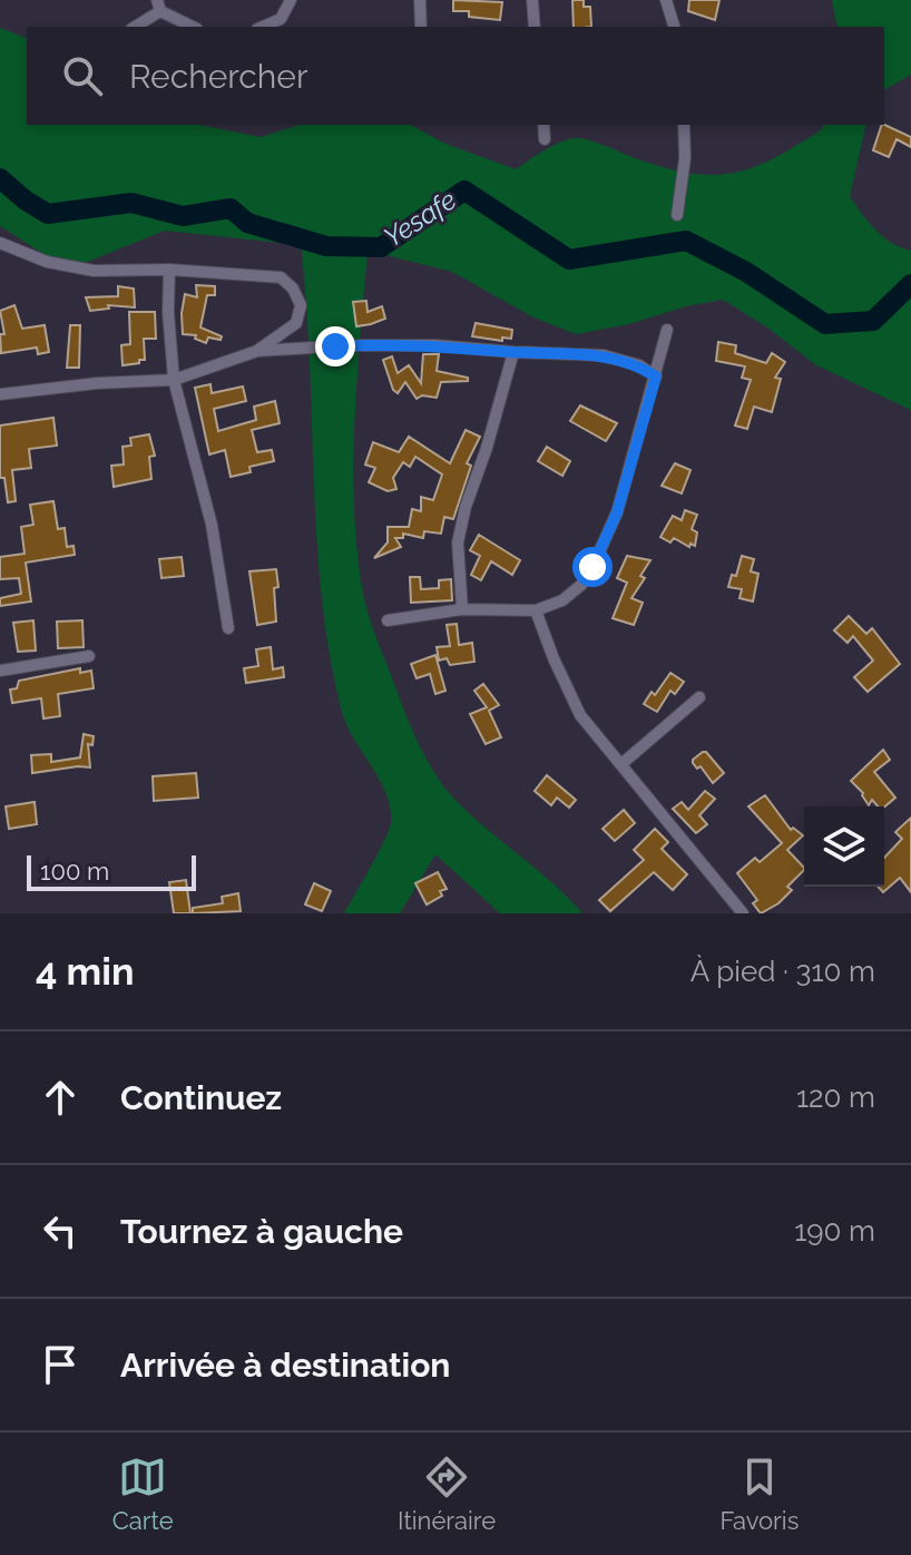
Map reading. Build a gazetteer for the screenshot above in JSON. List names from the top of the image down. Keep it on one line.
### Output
{"water":["Yesafe"],"scale_bar":"100 m","page":{"search":"Rechercher","scale":"100 m","heading":["4 min","À pied · 310 m"],"list":[["Continuez","120 m"],["Tournez à gauche","190 m"],"Arrivée à destination"],"nav":["Carte","Itinéraire","Favoris"]}}
